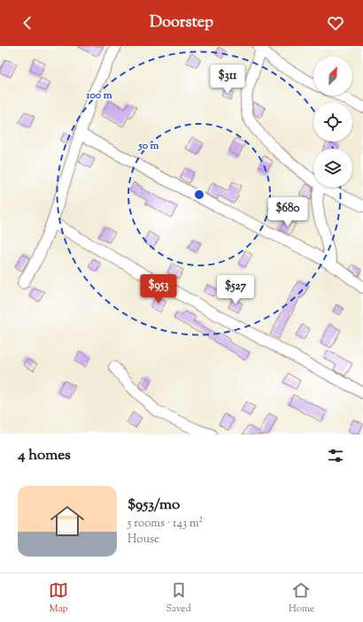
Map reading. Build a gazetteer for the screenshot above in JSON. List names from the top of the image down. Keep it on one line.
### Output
{"north":"top right","page":{"header":"Doorstep","price":["$311","$680","$953","$527"],"heading":"4 homes","list":[{"name":"$953/mo","note":"5 rooms · 143 m² · House"}],"tabs":["Map","Saved","Home"]},"rings":["100 m","50 m"]}
